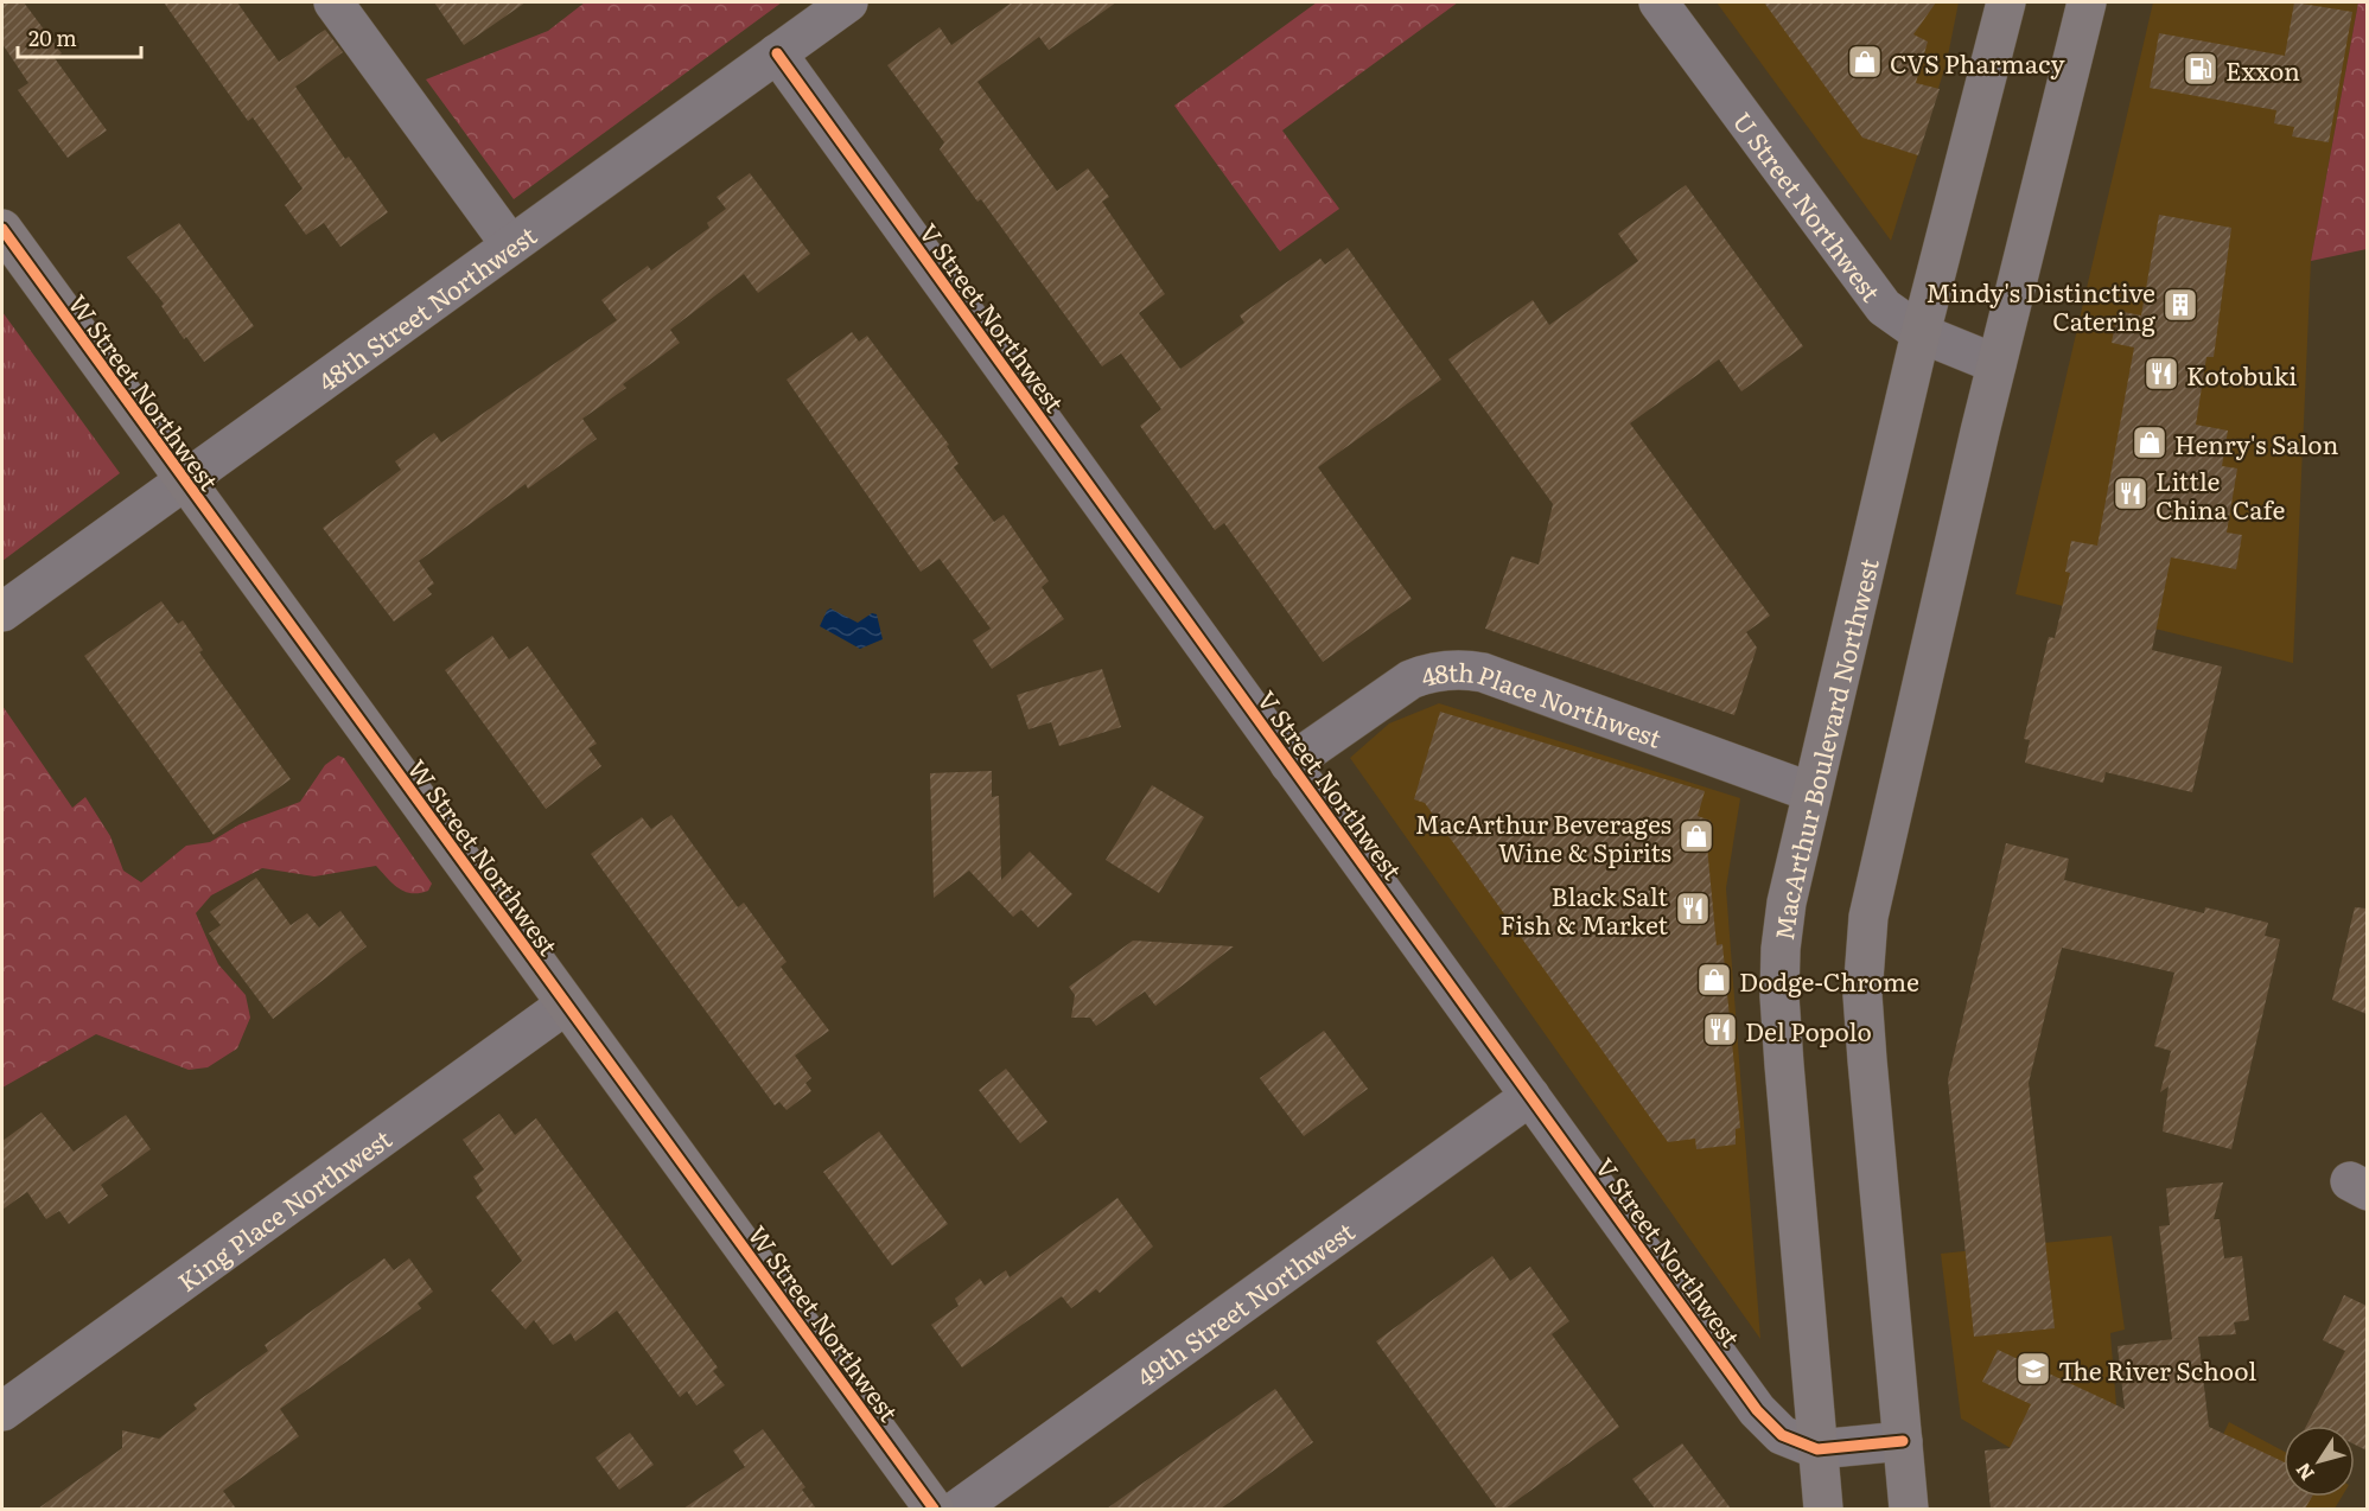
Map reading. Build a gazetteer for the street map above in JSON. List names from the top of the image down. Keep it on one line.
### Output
{"streets":{"main road":["W Street Northwest","MacArthur Boulevard Northwest"],"street":["U Street Northwest","48th Street Northwest","V Street Northwest","48th Place Northwest","King Place Northwest","49th Street Northwest"]},"crossings":[["U Street Northwest","MacArthur Boulevard Northwest"],["48th Street Northwest","V Street Northwest"],["48th Street Northwest","W Street Northwest"],["V Street Northwest","48th Place Northwest"],["V Street Northwest","MacArthur Boulevard Northwest"],["V Street Northwest","49th Street Northwest"],["W Street Northwest","King Place Northwest"],["48th Place Northwest","MacArthur Boulevard Northwest"]],"places":{"shop":["CVS Pharmacy","Henry's Salon","MacArthur Beverages Wine & Spirits","Dodge-Chrome"],"fuel station":["Exxon"],"building":["Mindy's Distinctive Catering"],"restaurant":["Kotobuki","Little China Cafe","Black Salt Fish & Market","Del Popolo"],"school or university":["The River School"]},"scale_bar":"20 m","north":"bottom left"}
